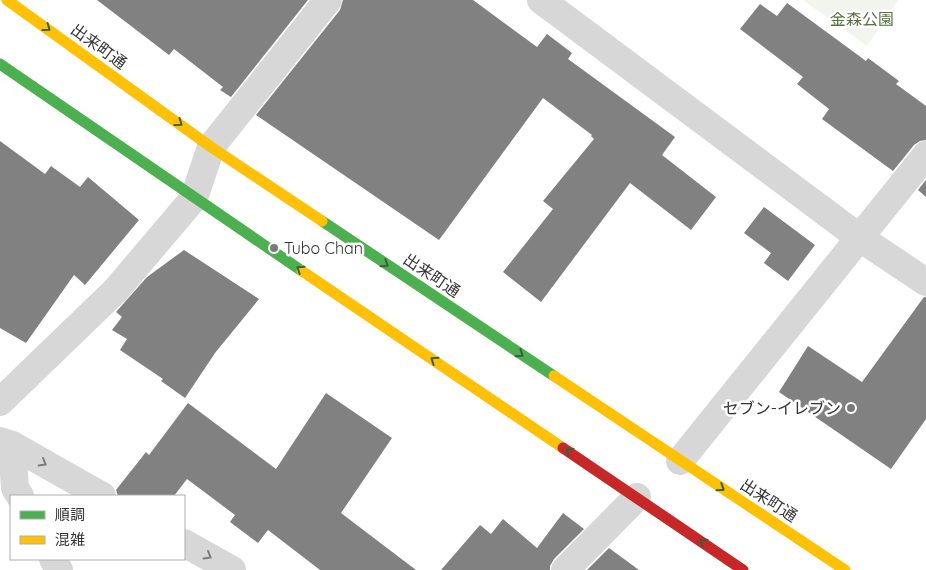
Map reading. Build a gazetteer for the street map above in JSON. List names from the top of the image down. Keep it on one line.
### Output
{"streets":{"main road":["出来町通"]},"parks":["金森公園"],"places":["Tubo Chan","セブン-イレブン"],"legend":["順調","混雑"]}
